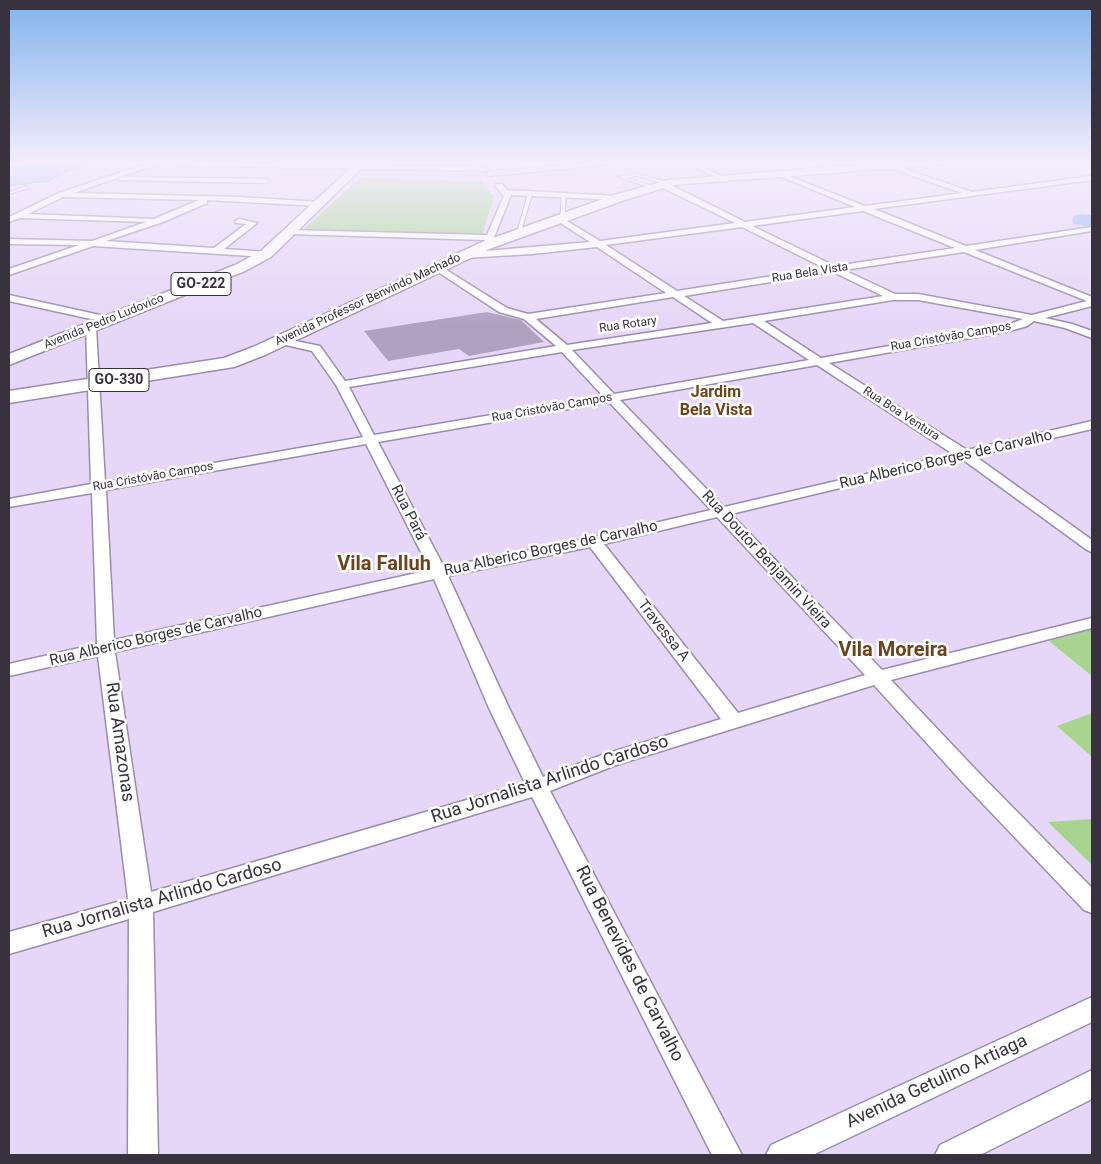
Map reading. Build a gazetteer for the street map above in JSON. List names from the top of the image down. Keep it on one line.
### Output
{"streets":{"main road":["GO-222","Avenida Professor Benvindo Machado","Avenida Pedro Ludovico","GO-330"],"street":["Rua Bela Vista","Rua Rotary","Rua Cristóvão Campos","Rua Boa Ventura","Rua Alberico Borges de Carvalho","Rua Pará","Rua Doutor Benjamin Vieira","Travessa A","Rua Amazonas","Rua Jornalista Arlindo Cardoso","Rua Benevides de Carvalho","Avenida Getulino Artiaga"]},"crossings":[["Rua Bela Vista","Rua Doutor Benjamin Vieira"],["Avenida Professor Benvindo Machado","GO-330"],["Avenida Professor Benvindo Machado","Rua Pará"],["Avenida Professor Benvindo Machado","Rua Doutor Benjamin Vieira"],["Avenida Professor Benvindo Machado","Rua Amazonas"],["Avenida Pedro Ludovico","Rua Amazonas"],["Rua Rotary","Rua Cristóvão Campos"],["Rua Rotary","Rua Boa Ventura"],["Rua Rotary","Rua Pará"],["Rua Rotary","Rua Doutor Benjamin Vieira"],["Rua Cristóvão Campos","Rua Boa Ventura"],["Rua Cristóvão Campos","Rua Pará"],["Rua Cristóvão Campos","Rua Doutor Benjamin Vieira"],["Rua Cristóvão Campos","Rua Amazonas"],["GO-330","Rua Amazonas"],["Rua Boa Ventura","Rua Alberico Borges de Carvalho"],["Rua Alberico Borges de Carvalho","Rua Pará"],["Rua Alberico Borges de Carvalho","Rua Doutor Benjamin Vieira"],["Rua Alberico Borges de Carvalho","Travessa A"],["Rua Alberico Borges de Carvalho","Rua Amazonas"],["Rua Pará","Rua Jornalista Arlindo Cardoso"],["Rua Pará","Rua Benevides de Carvalho"],["Rua Doutor Benjamin Vieira","Rua Jornalista Arlindo Cardoso"],["Travessa A","Rua Jornalista Arlindo Cardoso"],["Rua Amazonas","Rua Jornalista Arlindo Cardoso"],["Rua Jornalista Arlindo Cardoso","Rua Benevides de Carvalho"]],"districts":["Jardim Bela Vista","Vila Falluh","Vila Moreira"]}
